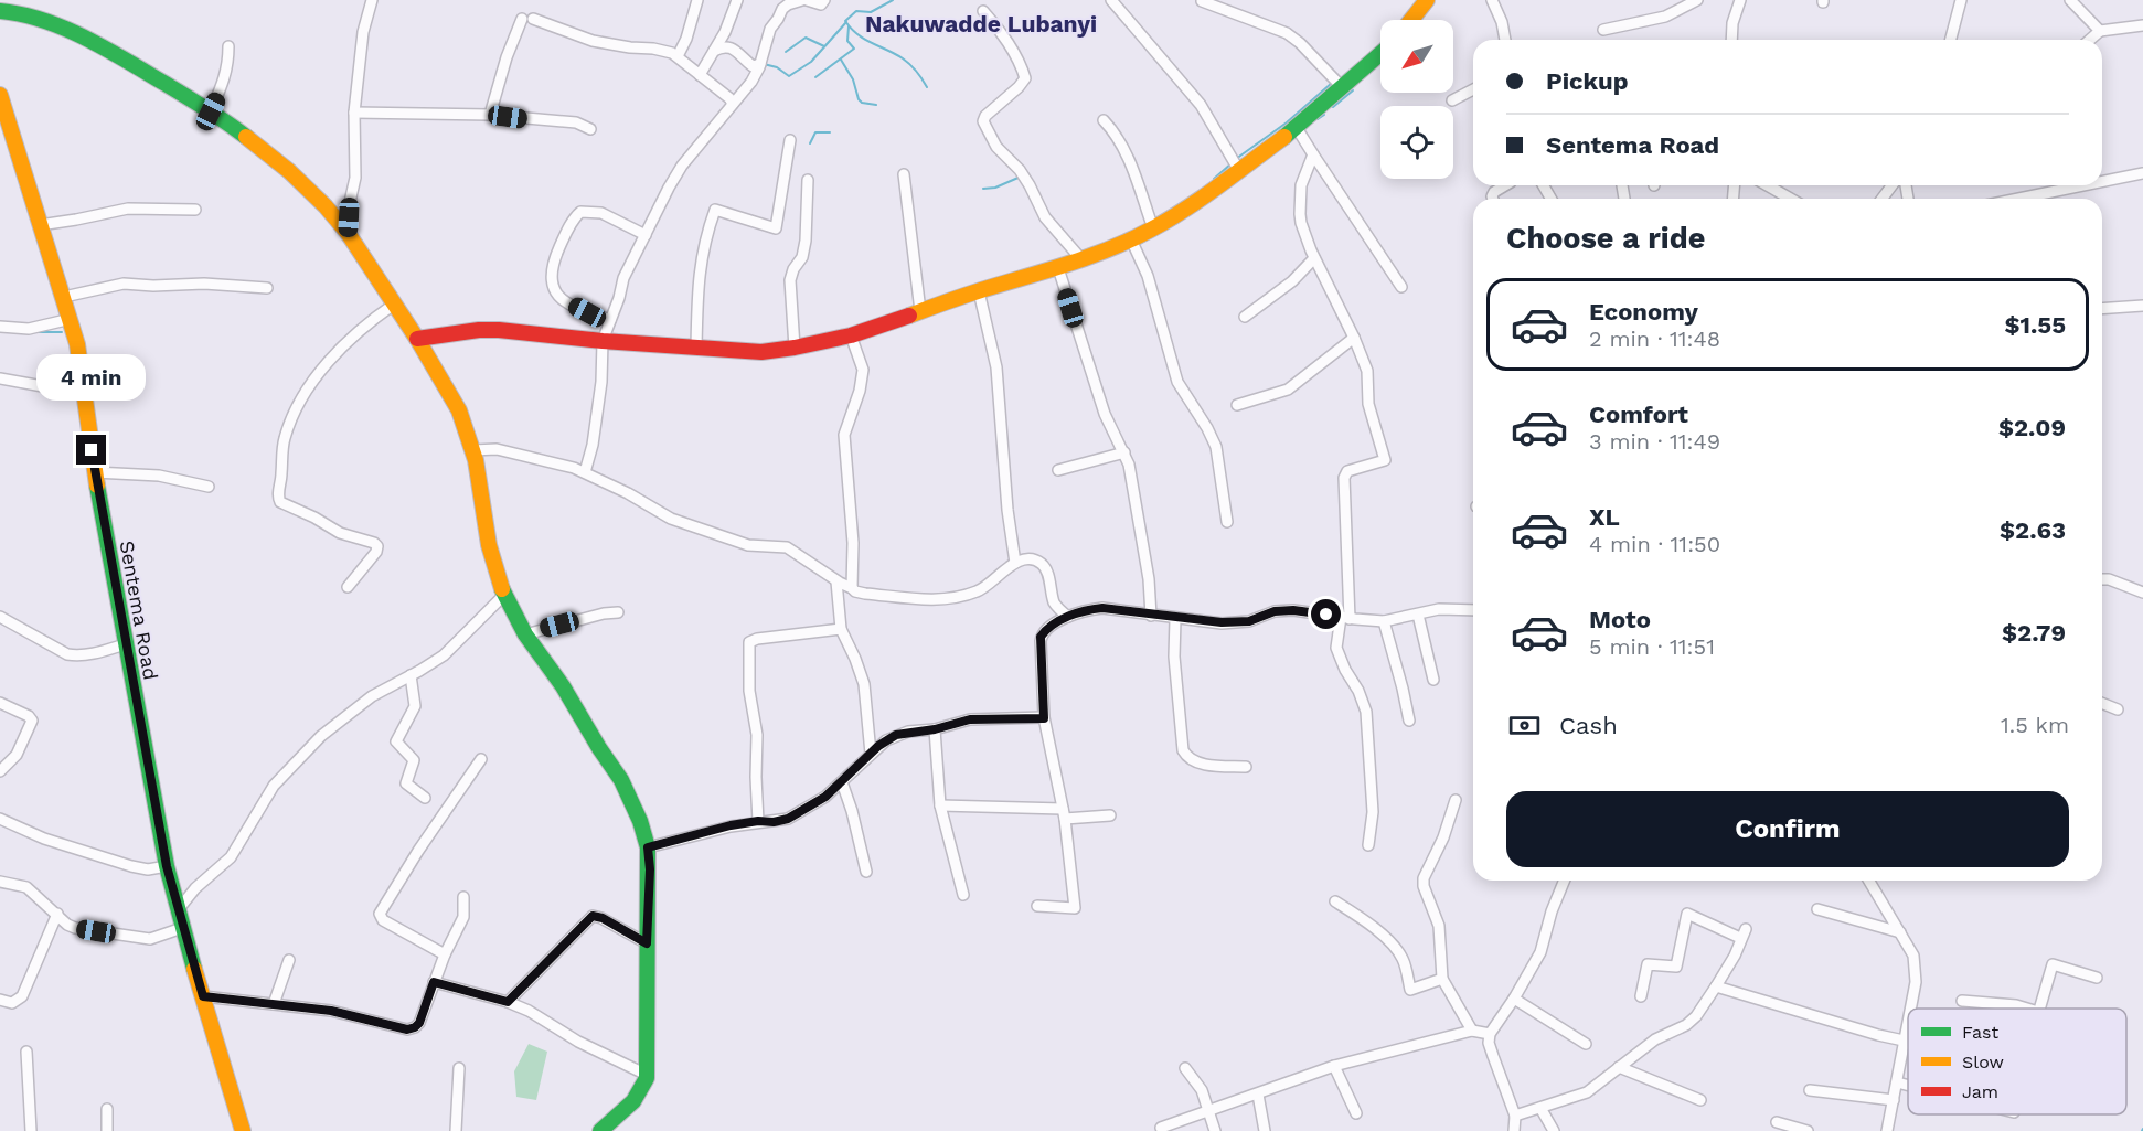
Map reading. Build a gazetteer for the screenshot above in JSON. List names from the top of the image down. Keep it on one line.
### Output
{"streets":{"street":["Sentema Road"]},"districts":["Nakuwadde Lubanyi"],"legend":["Fast","Slow","Jam"],"north":"bottom left","page":{"banner":["Pickup","Sentema Road"],"heading":"Choose a ride","list":[{"name":"Economy","note":"2 min · 11:48","value":"$1.55"},{"name":"Comfort","note":"3 min · 11:49","value":"$2.09"},{"name":"XL","note":"4 min · 11:50","value":"$2.63"},{"name":"Moto","note":"5 min · 11:51","value":"$2.79"}],"bubble":"4 min","pay":["Cash","1.5 km"],"buttons":"Confirm"}}
